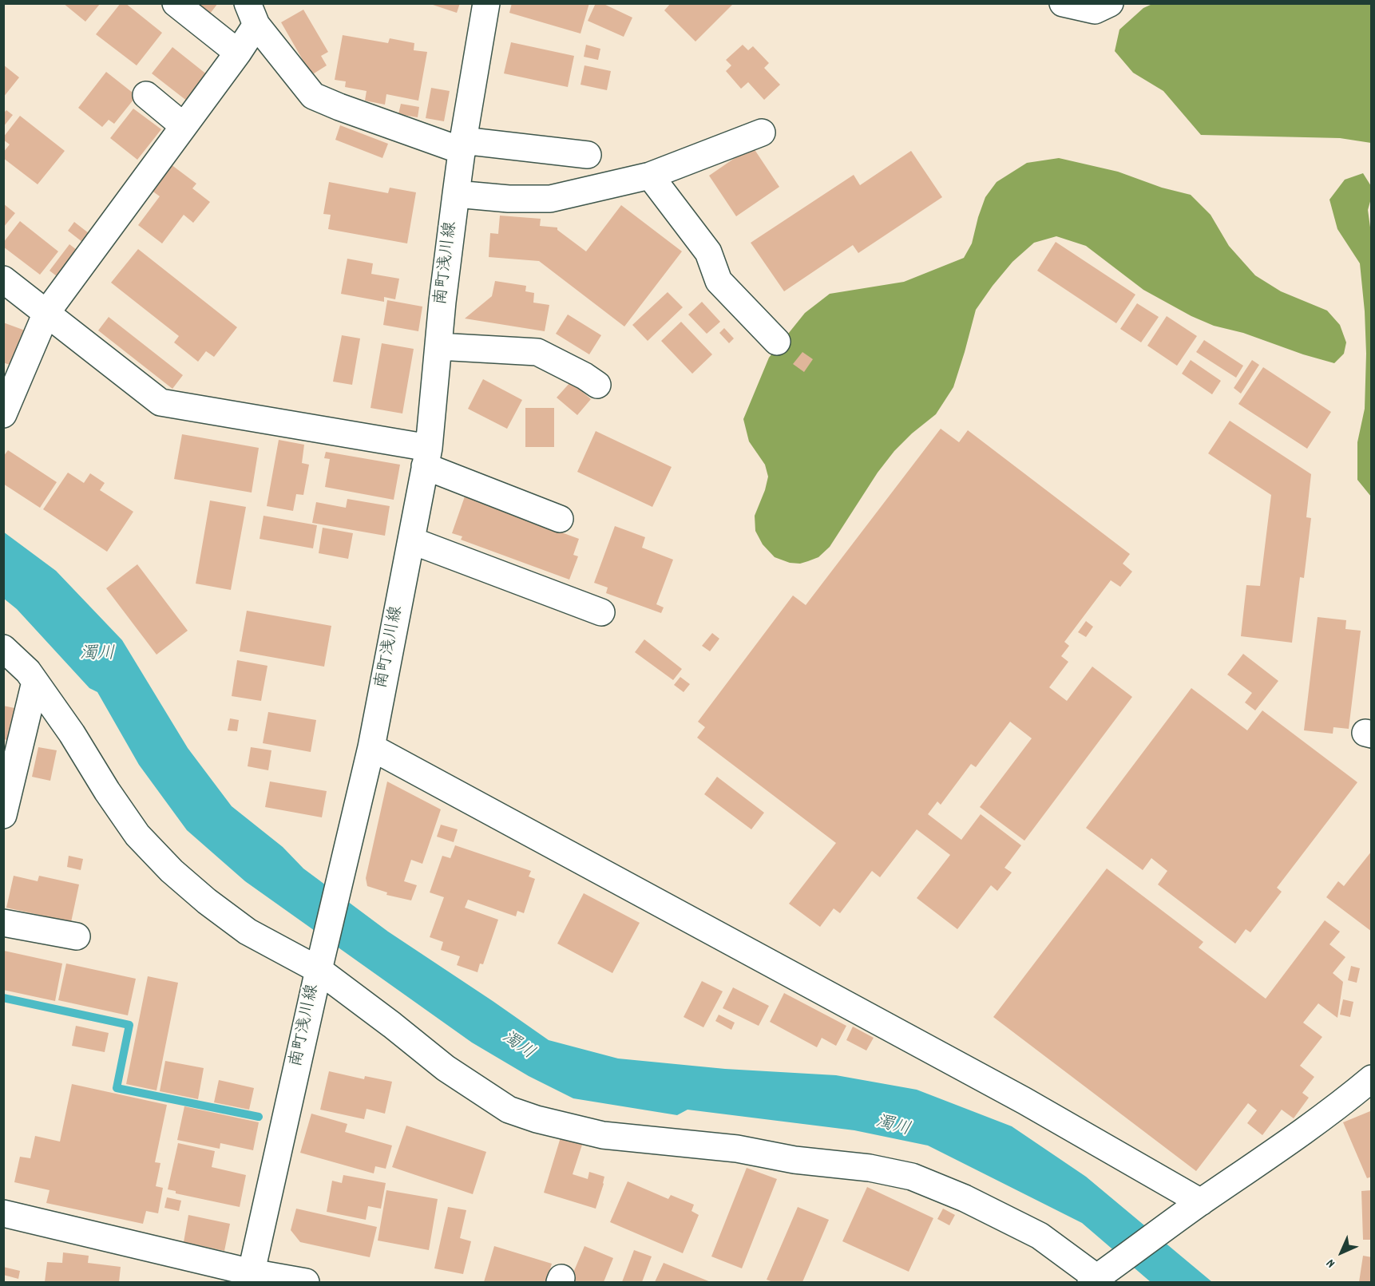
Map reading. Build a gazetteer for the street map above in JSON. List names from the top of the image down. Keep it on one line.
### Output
{"streets":{"street":["南町浅川線"]},"water":["濁川"],"north":"bottom left"}
